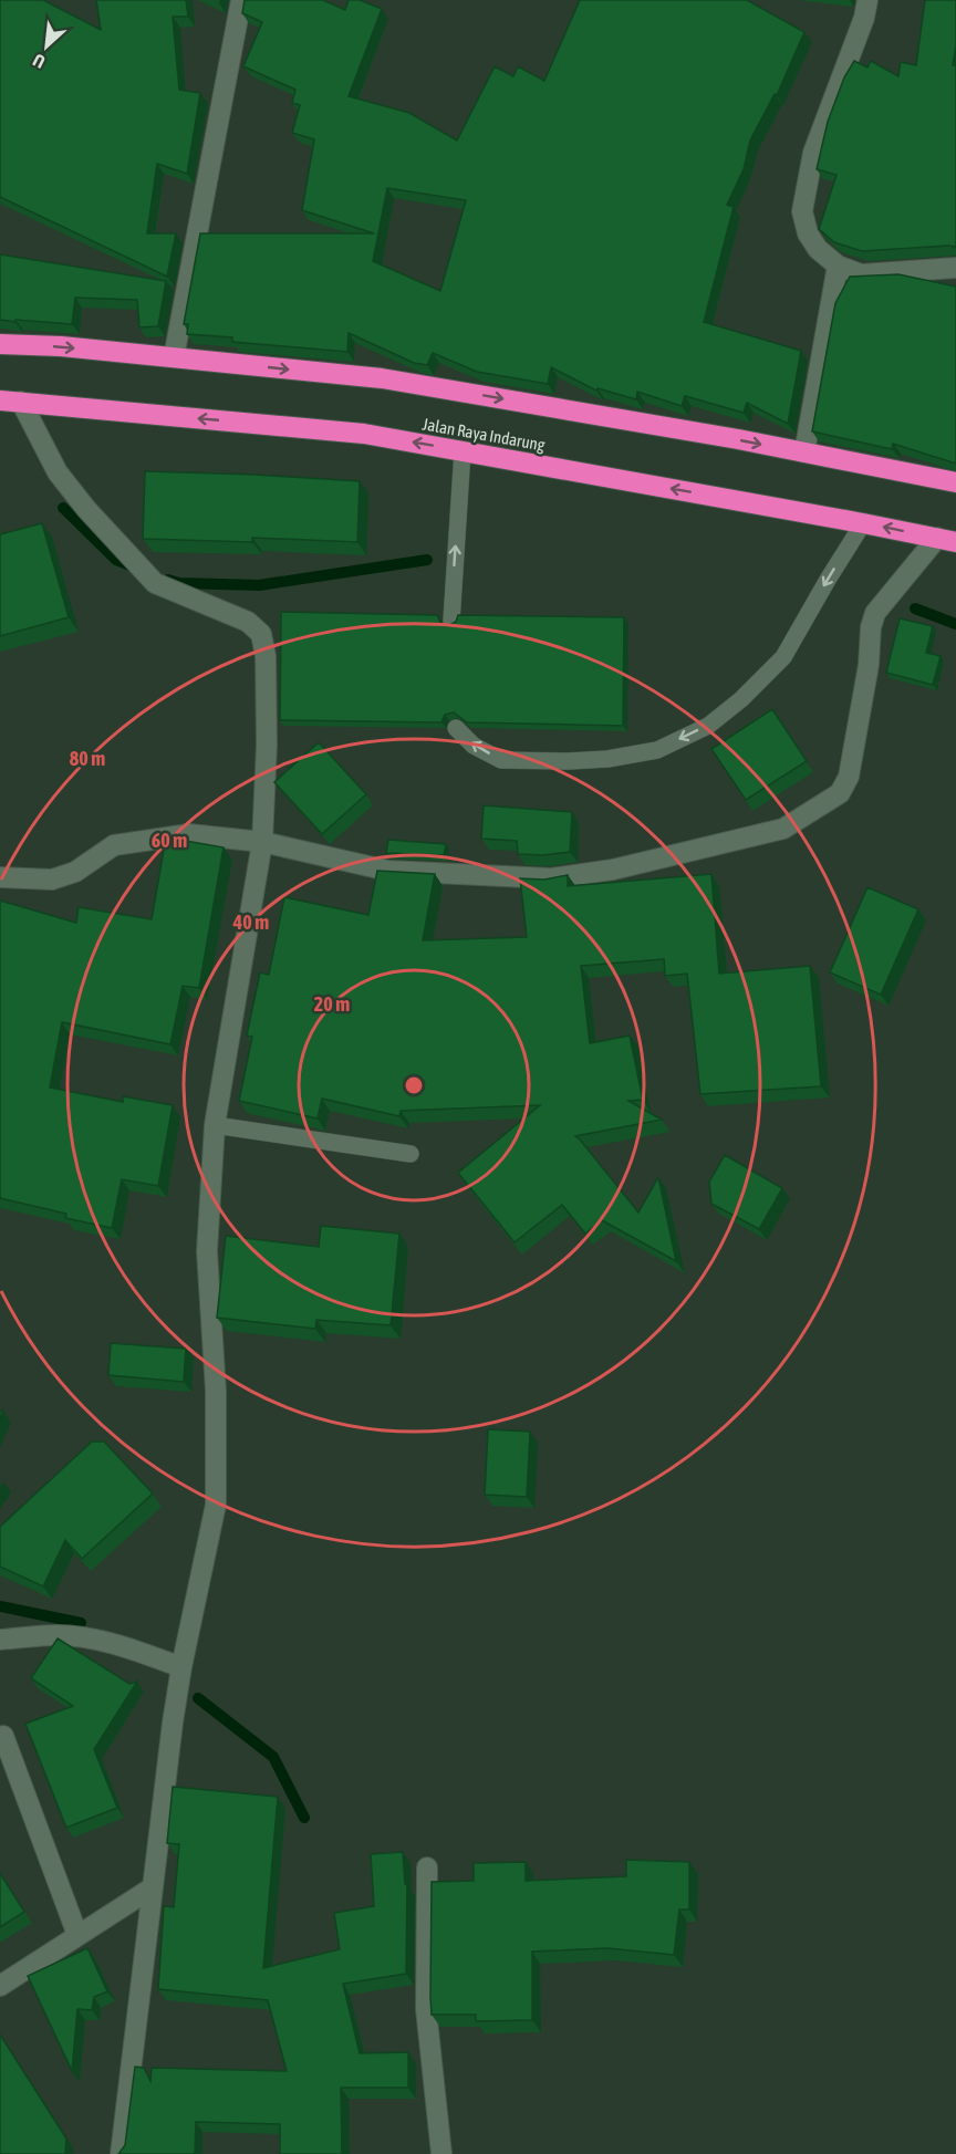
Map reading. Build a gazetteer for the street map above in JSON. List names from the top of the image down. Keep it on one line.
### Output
{"streets":{"highway":["Jalan Raya Indarung"]},"north":"bottom left","rings":["80 m","60 m","40 m","20 m"]}
